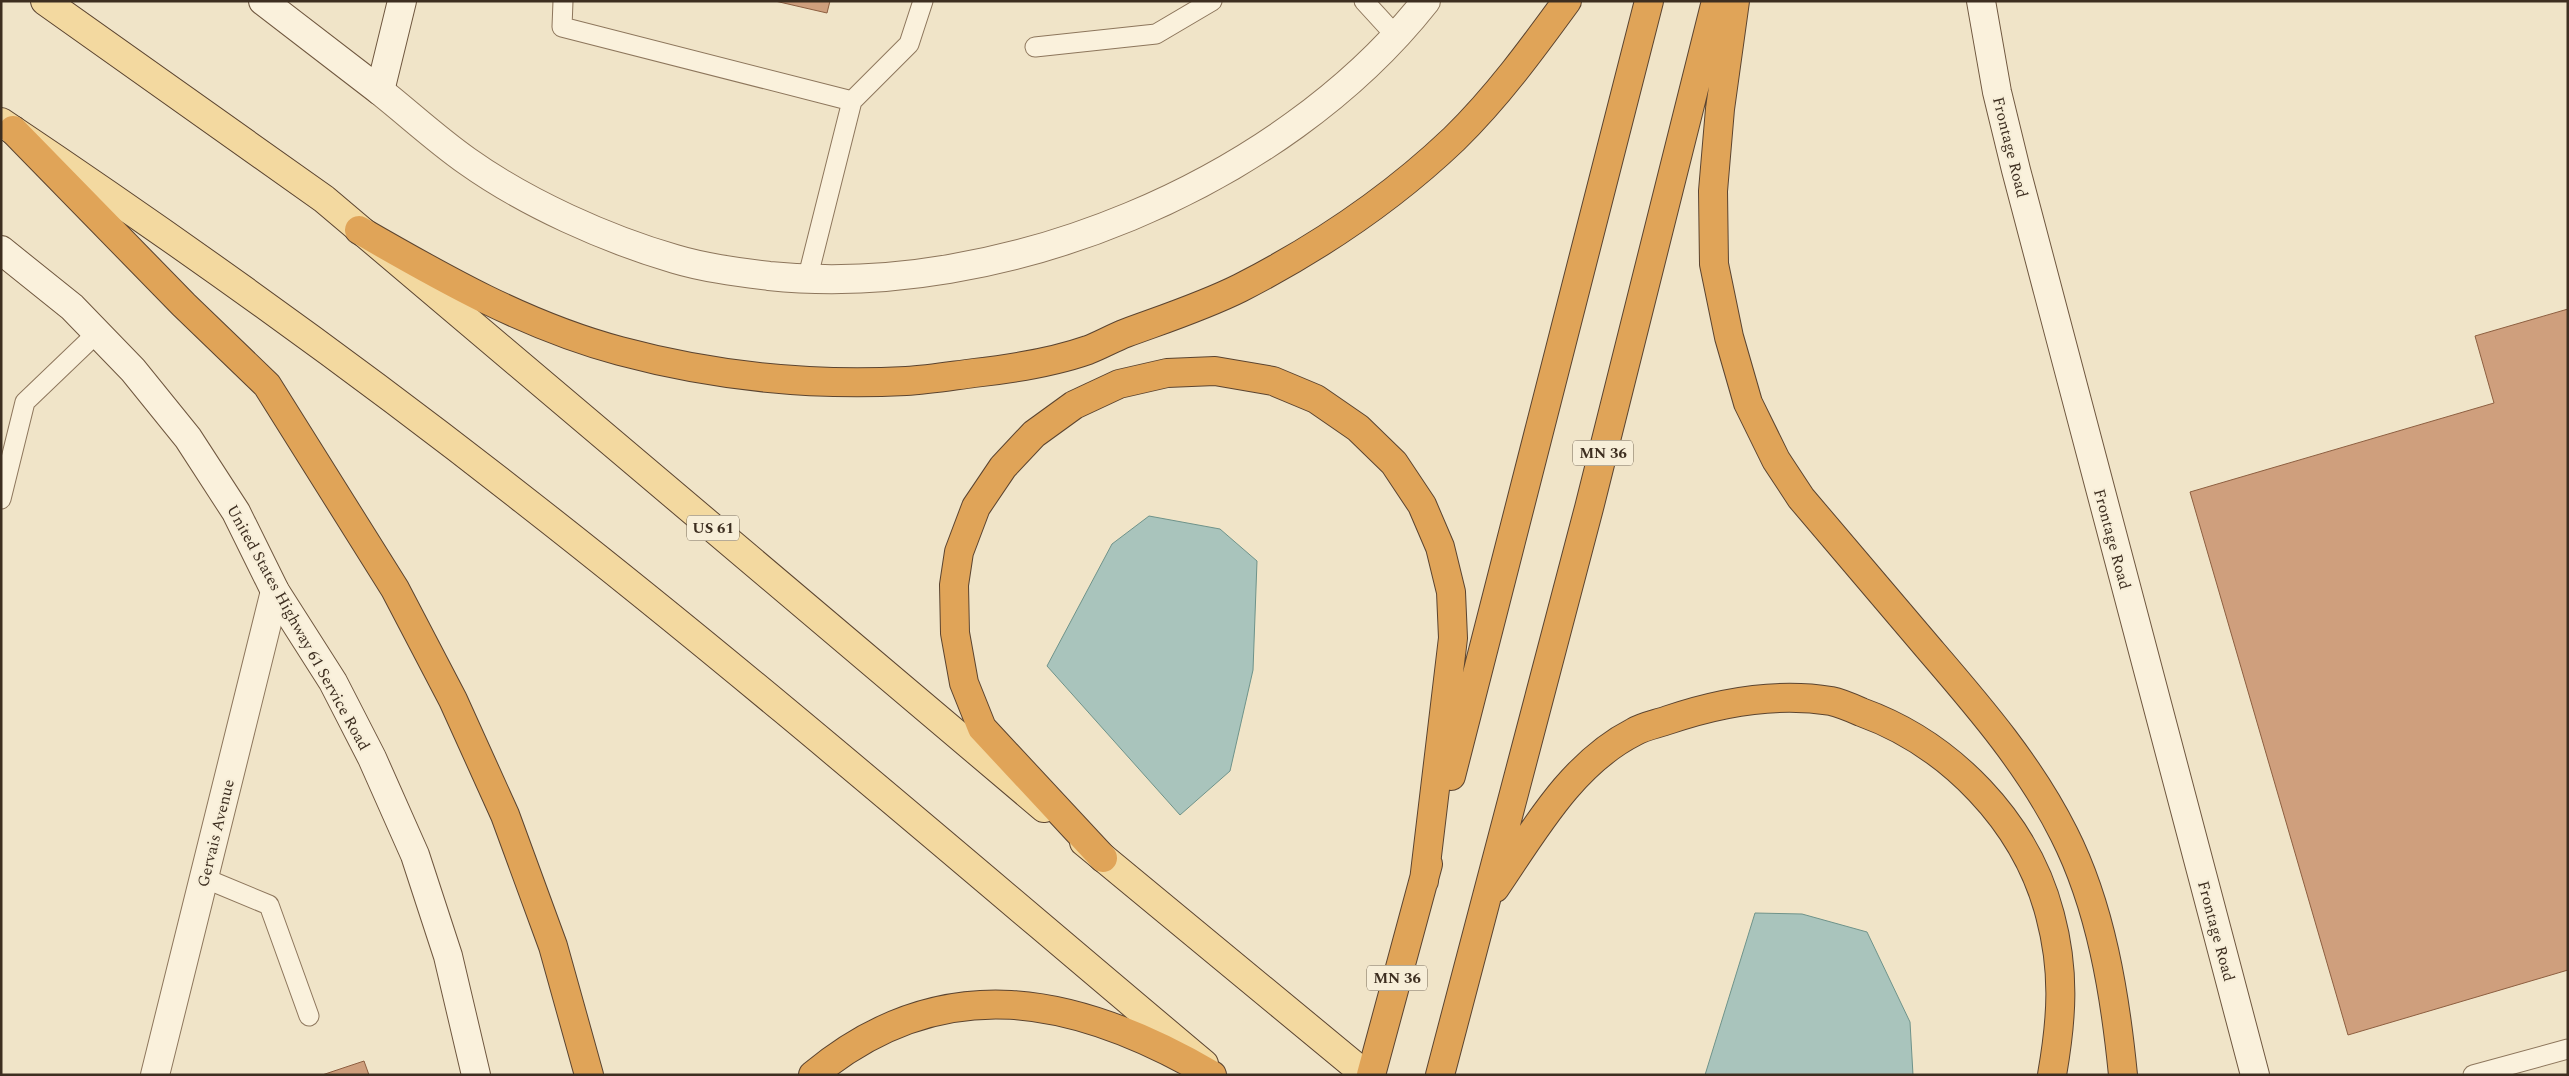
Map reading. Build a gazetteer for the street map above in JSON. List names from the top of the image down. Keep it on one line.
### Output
{"streets":{"highway":["MN 36"],"main road":["US 61"],"street":["Frontage Road","United States Highway 61 Service Road","Gervais Avenue"]},"crossings":[["United States Highway 61 Service Road","Gervais Avenue"]]}
